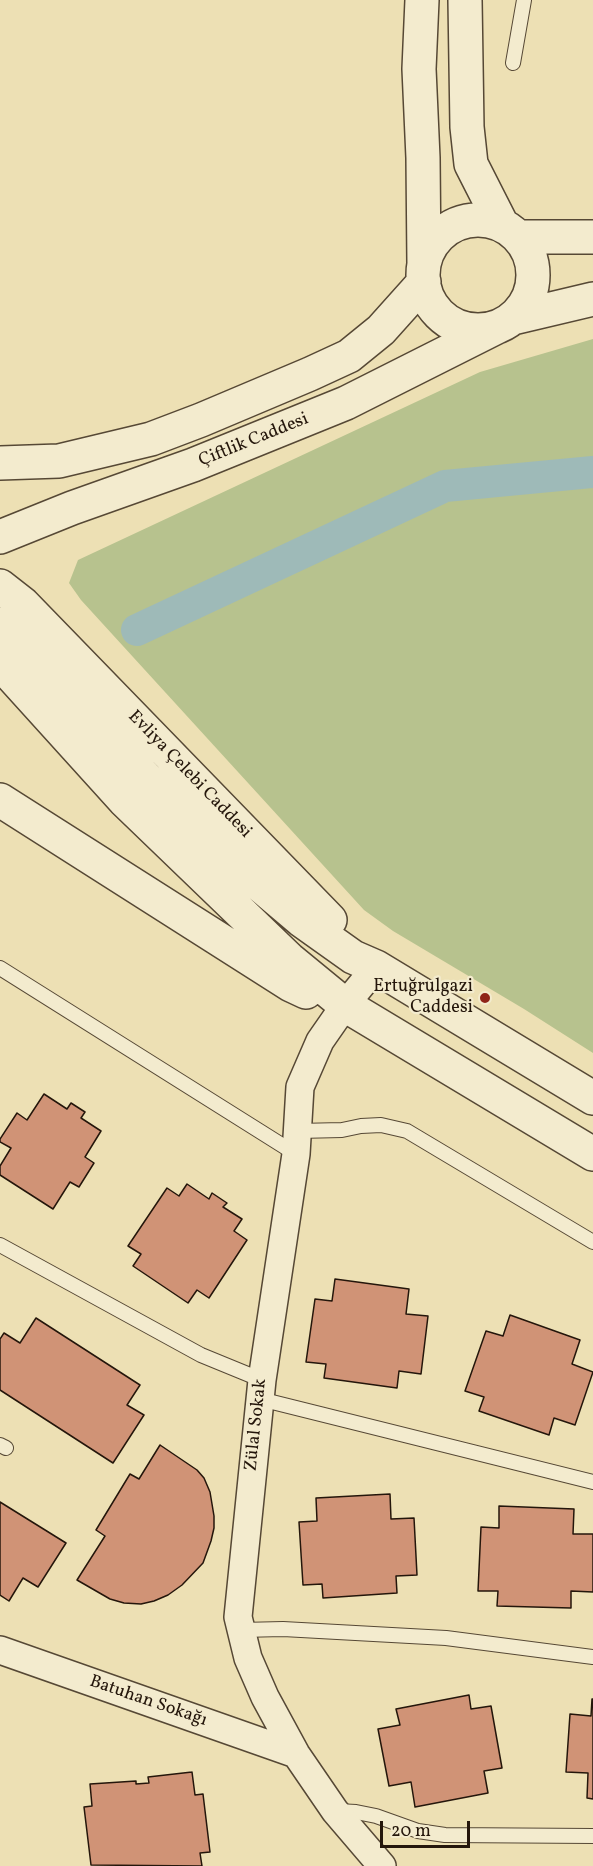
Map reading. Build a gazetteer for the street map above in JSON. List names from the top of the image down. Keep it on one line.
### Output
{"streets":{"street":["Çiftlik Caddesi","Evliya Çelebi Caddesi","Zülal Sokak","Batuhan Sokağı"]},"crossings":[["Evliya Çelebi Caddesi","Zülal Sokak"],["Zülal Sokak","Batuhan Sokağı"]],"places":["Ertuğrulgazi Caddesi"],"scale_bar":"20 m"}
